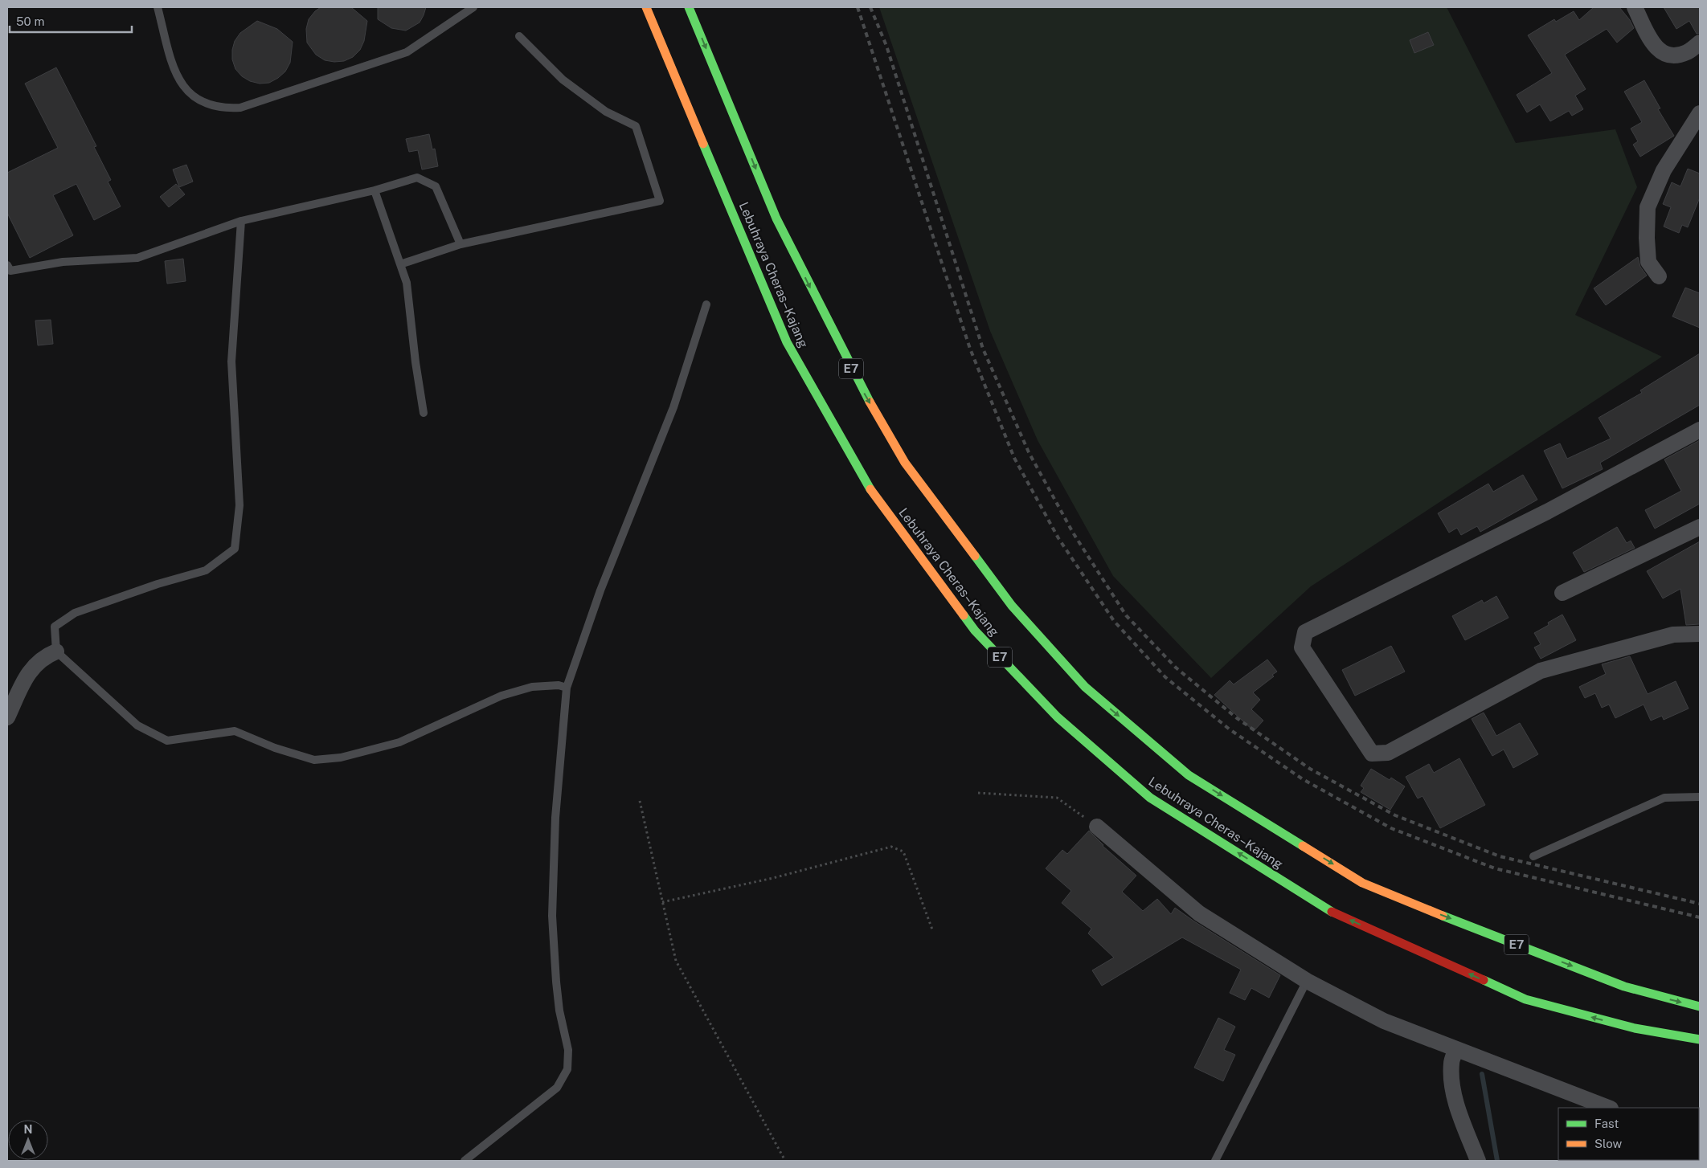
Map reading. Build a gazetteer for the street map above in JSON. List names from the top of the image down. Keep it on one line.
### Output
{"streets":{"highway":["Lebuhraya Cheras–Kajang","E7"]},"legend":["Fast","Slow"],"scale_bar":"50 m","north":"top"}
